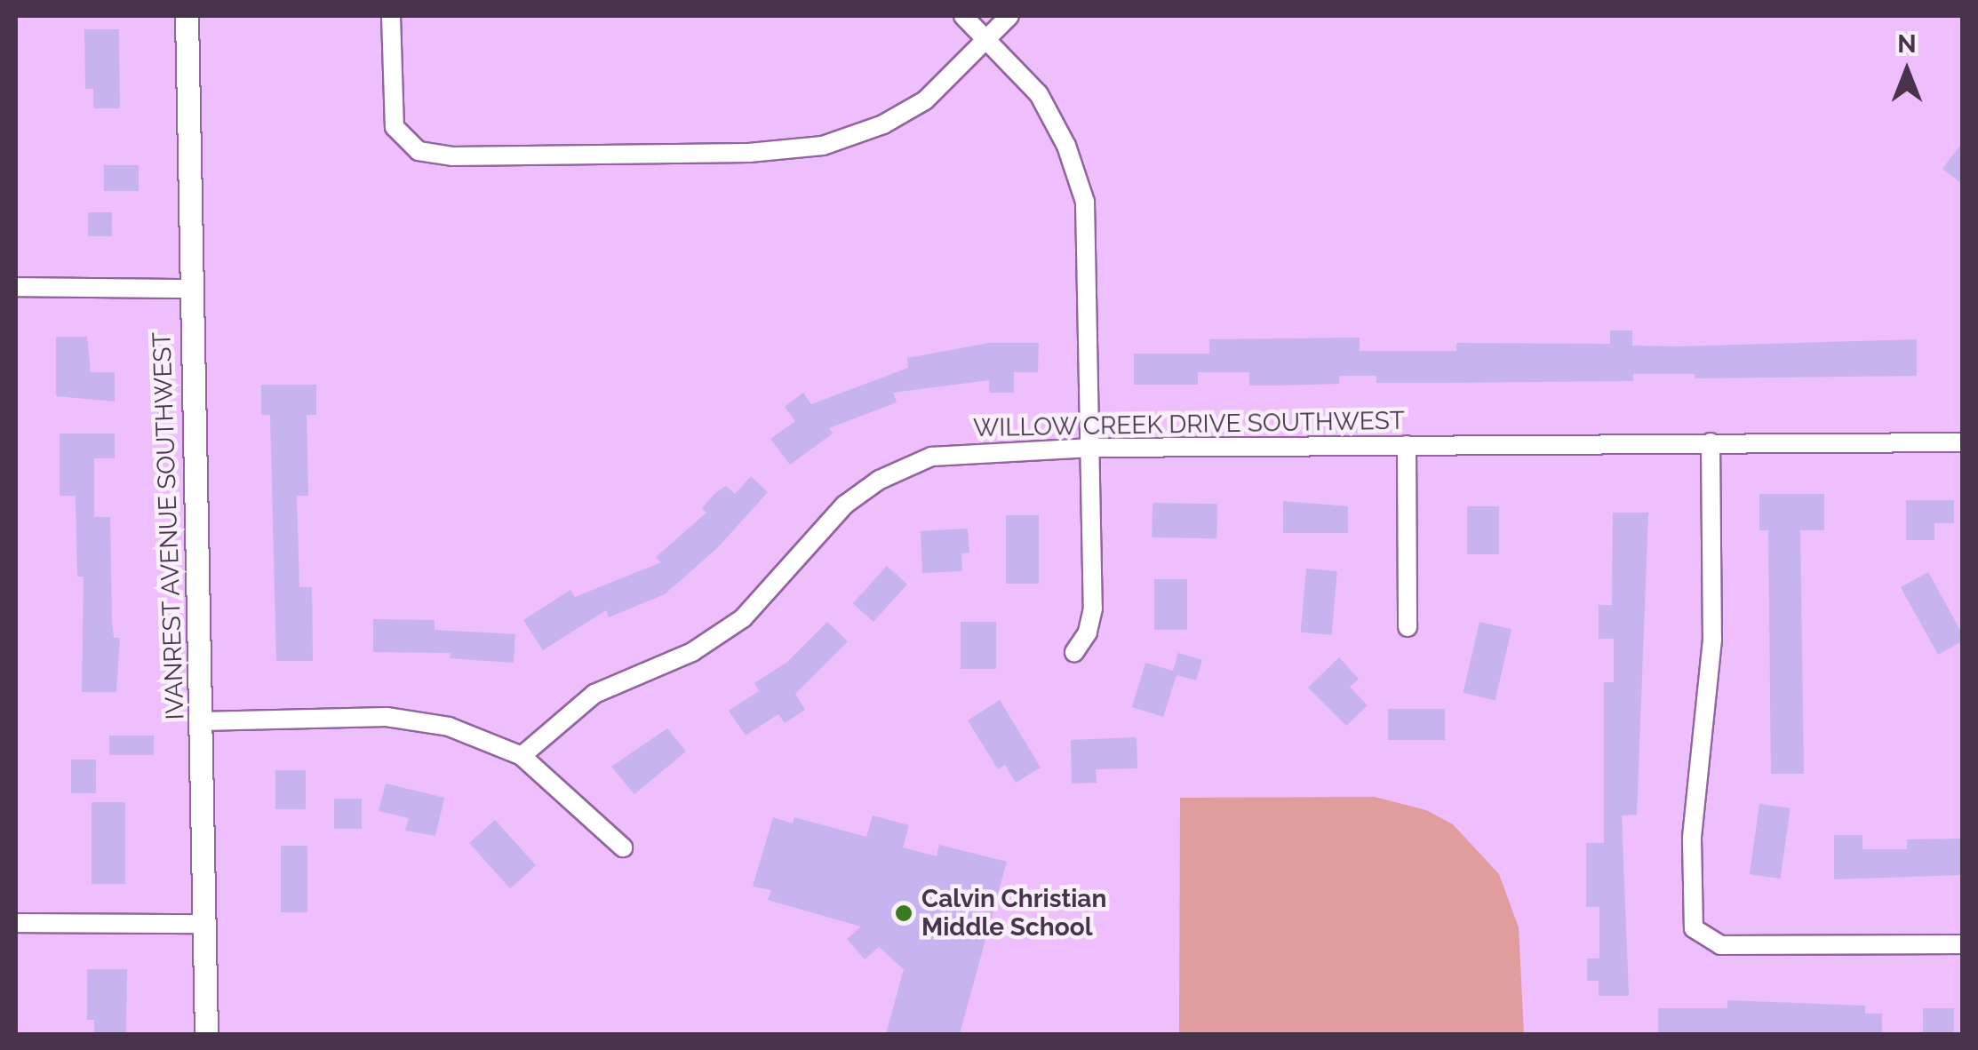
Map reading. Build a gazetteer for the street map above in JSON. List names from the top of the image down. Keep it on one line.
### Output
{"streets":{"street":["WILLOW CREEK DRIVE SOUTHWEST","IVANREST AVENUE SOUTHWEST"]},"places":["Calvin Christian Middle School"],"north":"top"}
